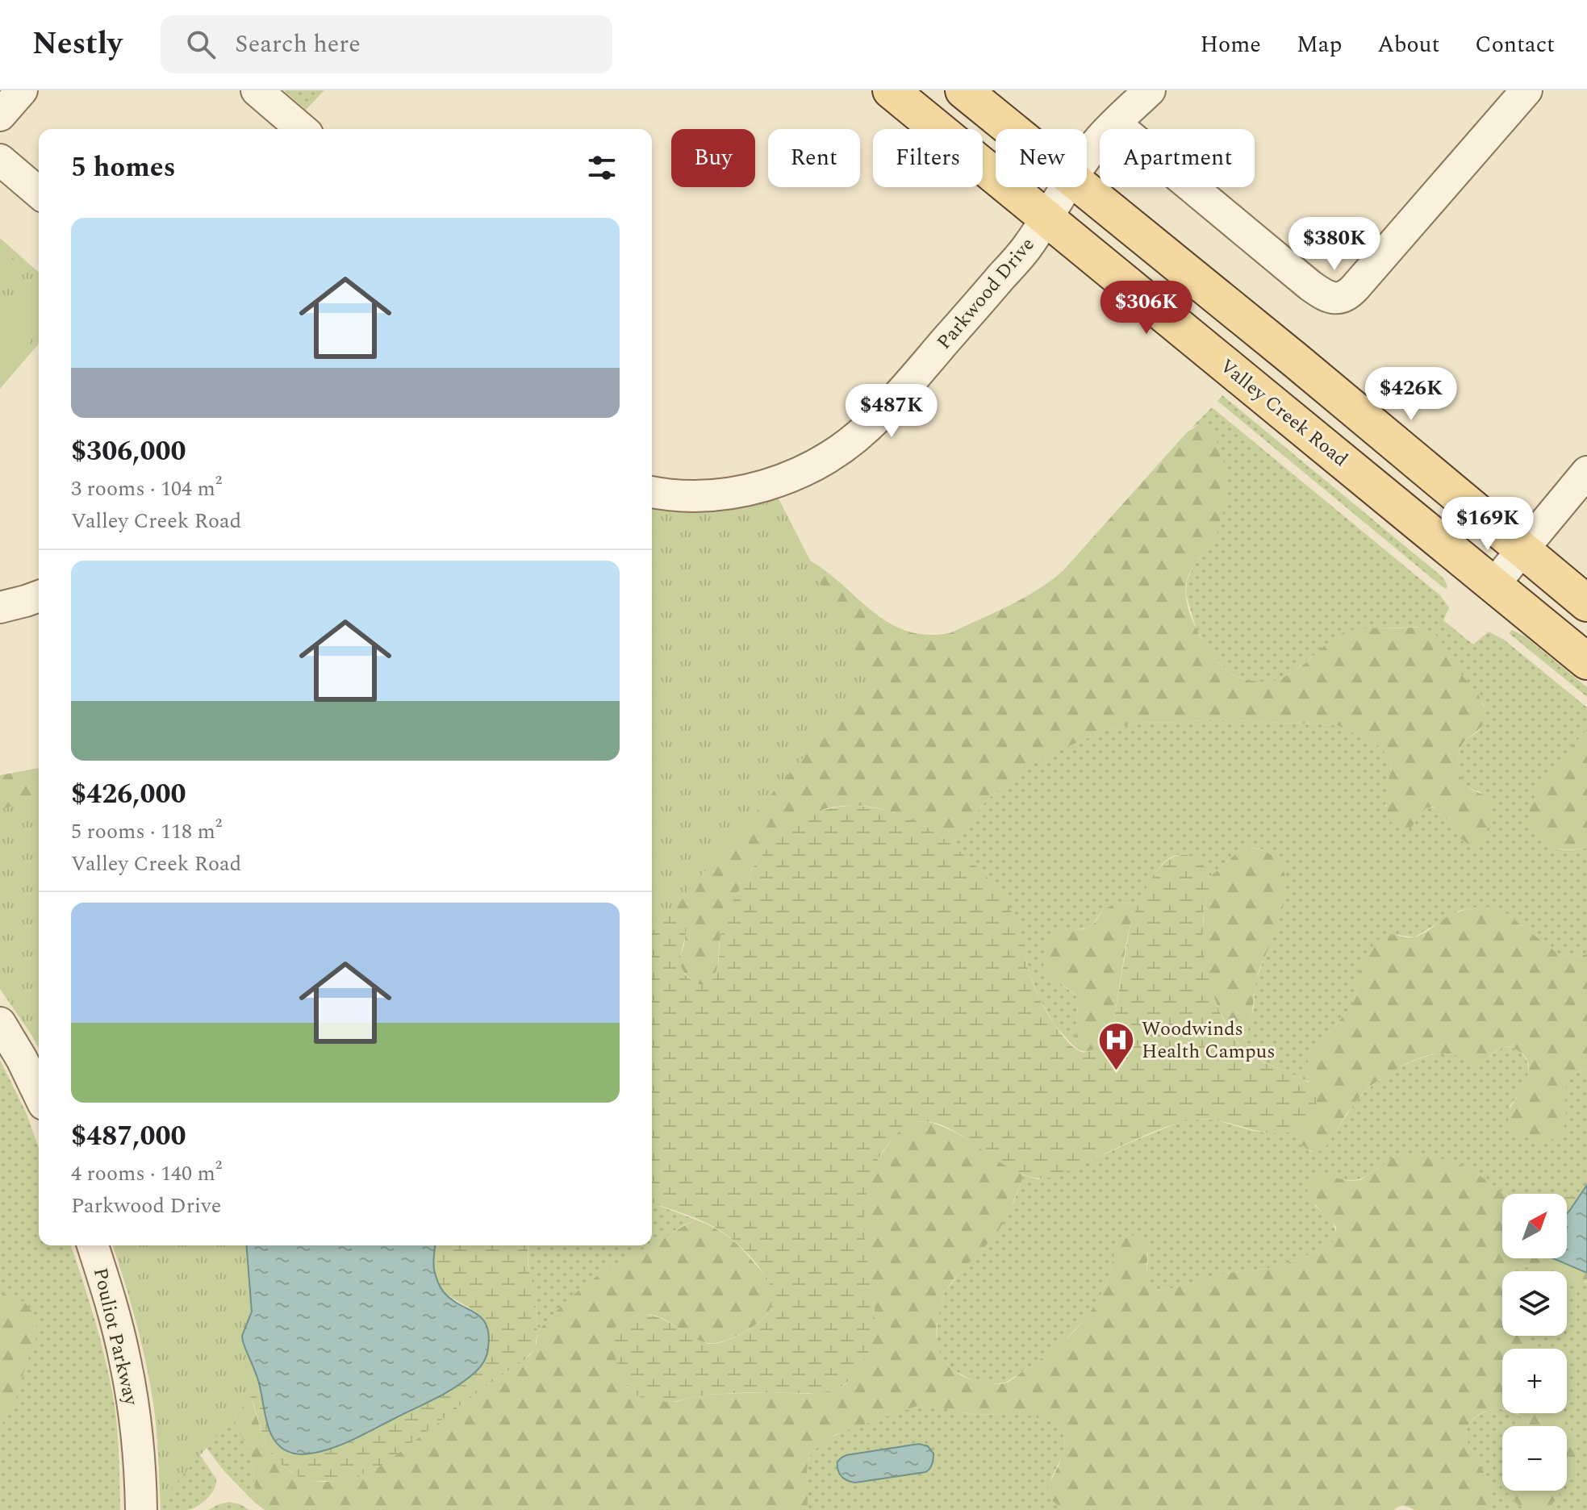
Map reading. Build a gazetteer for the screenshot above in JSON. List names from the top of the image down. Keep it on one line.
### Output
{"streets":{"main road":["Valley Creek Road"],"street":["Parkwood Drive","Pouliot Parkway"]},"crossings":[["Parkwood Drive","Valley Creek Road"]],"places":{"hospital":["Woodwinds Health Campus"]},"north":"top right","page":{"header":"Nestly","search":"Search here","nav":["Home","Map","About","Contact"],"chip":["Buy","Rent","Filters","New","Apartment"],"heading":"5 homes","list":[{"name":"$306,000","note":"3 rooms · 104 m² · Valley Creek Road"},{"name":"$426,000","note":"5 rooms · 118 m² · Valley Creek Road"},{"name":"$487,000","note":"4 rooms · 140 m² · Parkwood Drive"}],"price":["$380K","$306K","$426K","$487K","$169K"],"map_buttons":["+","−"]}}
